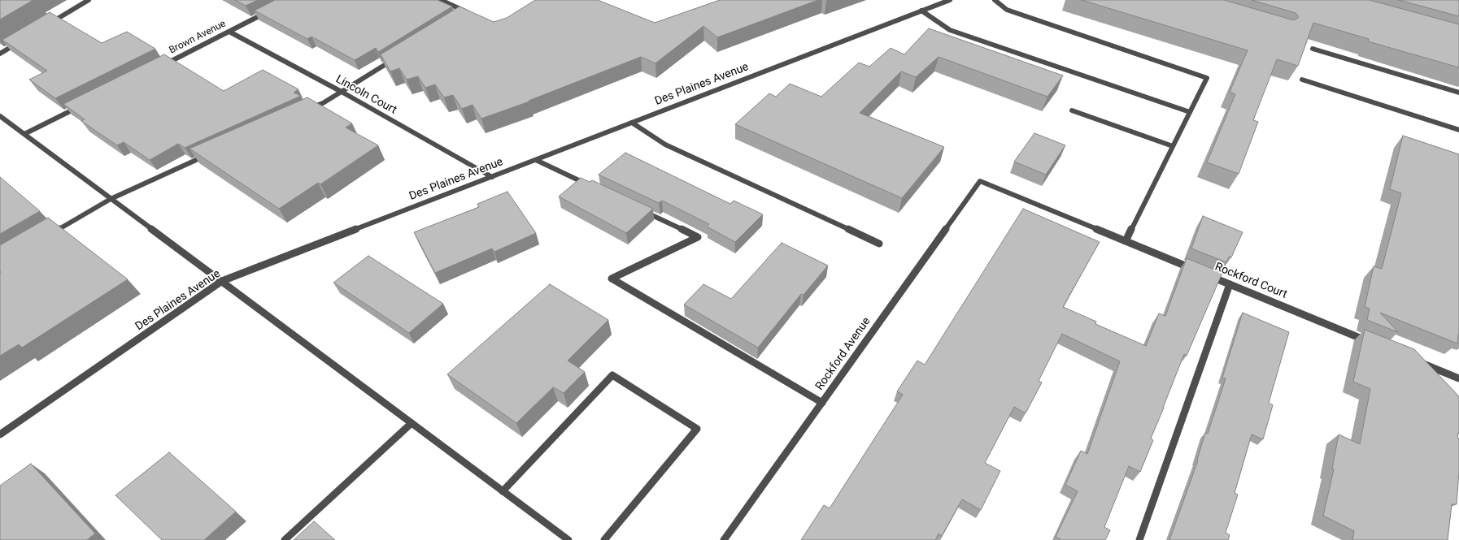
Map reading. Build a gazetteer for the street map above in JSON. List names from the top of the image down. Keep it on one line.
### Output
{"streets":{"street":["Brown Avenue","Des Plaines Avenue","Lincoln Court","Rockford Court","Rockford Avenue"]},"crossings":[["Brown Avenue","Lincoln Court"],["Des Plaines Avenue","Lincoln Court"]]}
